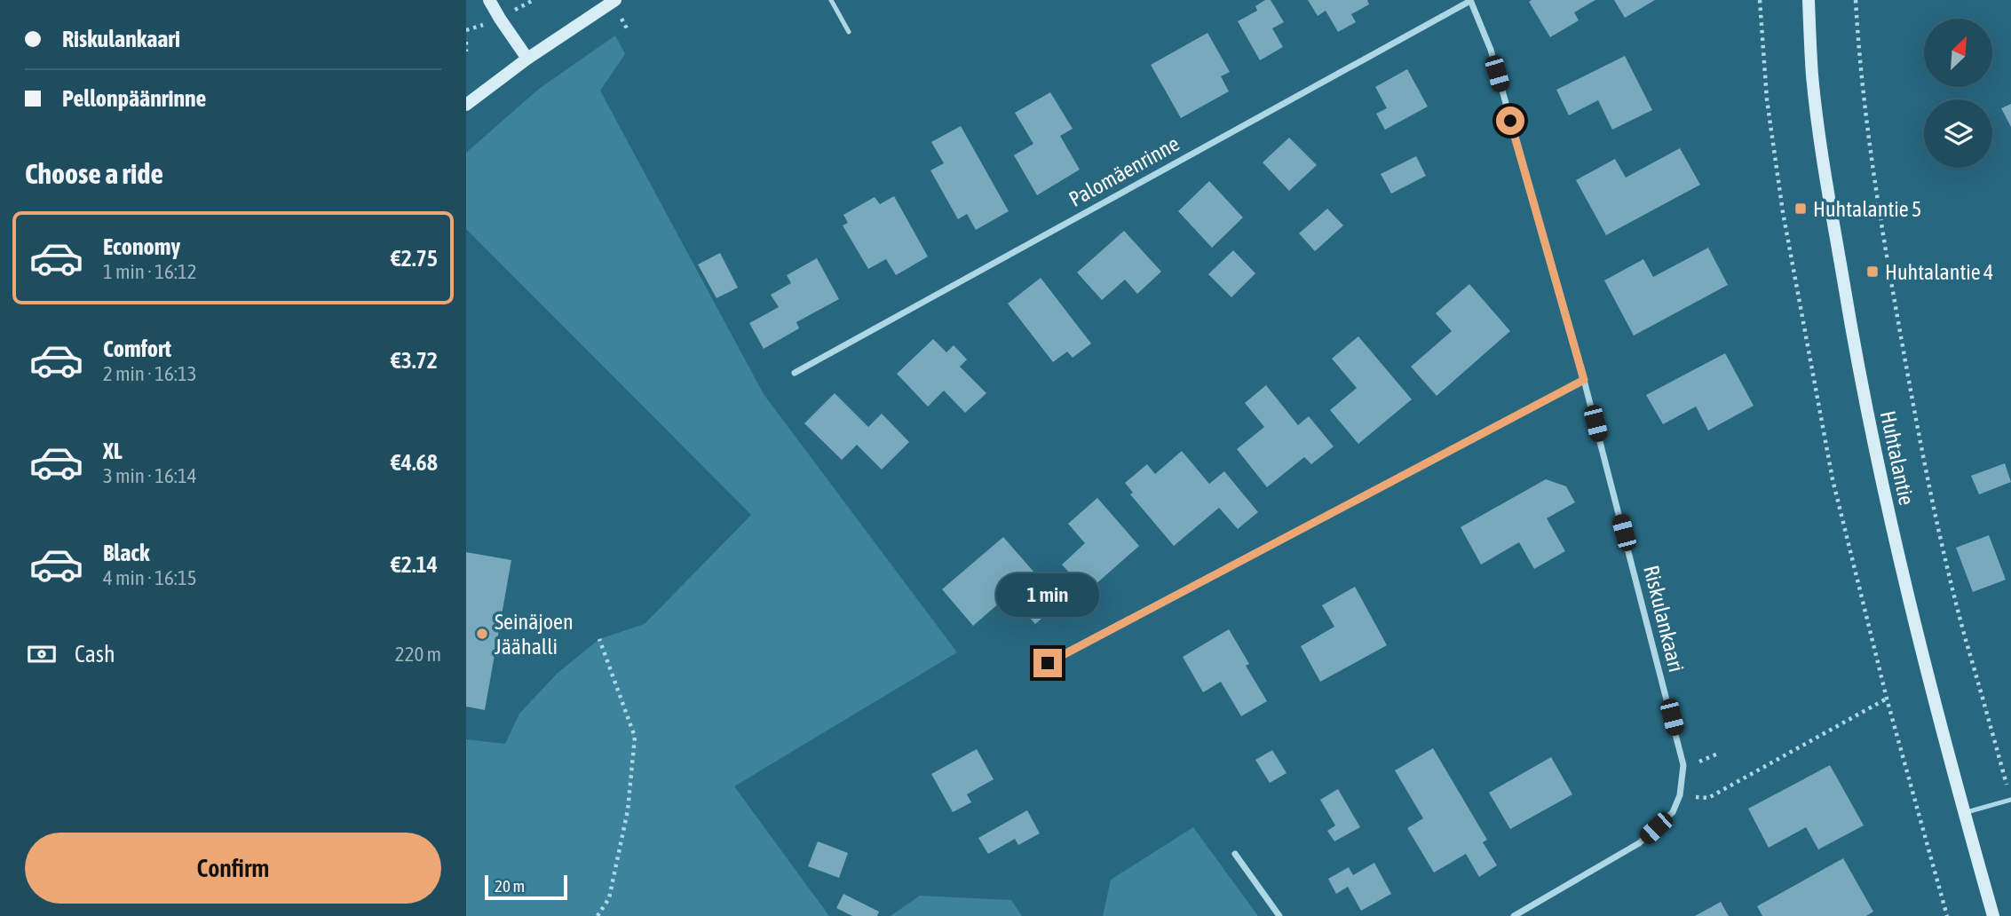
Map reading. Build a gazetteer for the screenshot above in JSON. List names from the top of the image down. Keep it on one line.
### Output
{"streets":{"main road":["Huhtalantie"],"street":["Palomäenrinne","Riskulankaari"]},"crossings":[["Palomäenrinne","Riskulankaari"]],"places":{"transit":["Huhtalantie 5","Huhtalantie 4"],"other":["Seinäjoen Jäähalli"]},"scale_bar":"20 m","north":"top right","page":{"banner":["Riskulankaari","Pellonpäänrinne"],"heading":"Choose a ride","list":[{"name":"Economy","note":"1 min · 16:12","value":"€2.75"},{"name":"Comfort","note":"2 min · 16:13","value":"€3.72"},{"name":"XL","note":"3 min · 16:14","value":"€4.68"},{"name":"Black","note":"4 min · 16:15","value":"€2.14"}],"bubble":"1 min","pay":["Cash","220 m"],"buttons":"Confirm","scale":"20 m"}}
